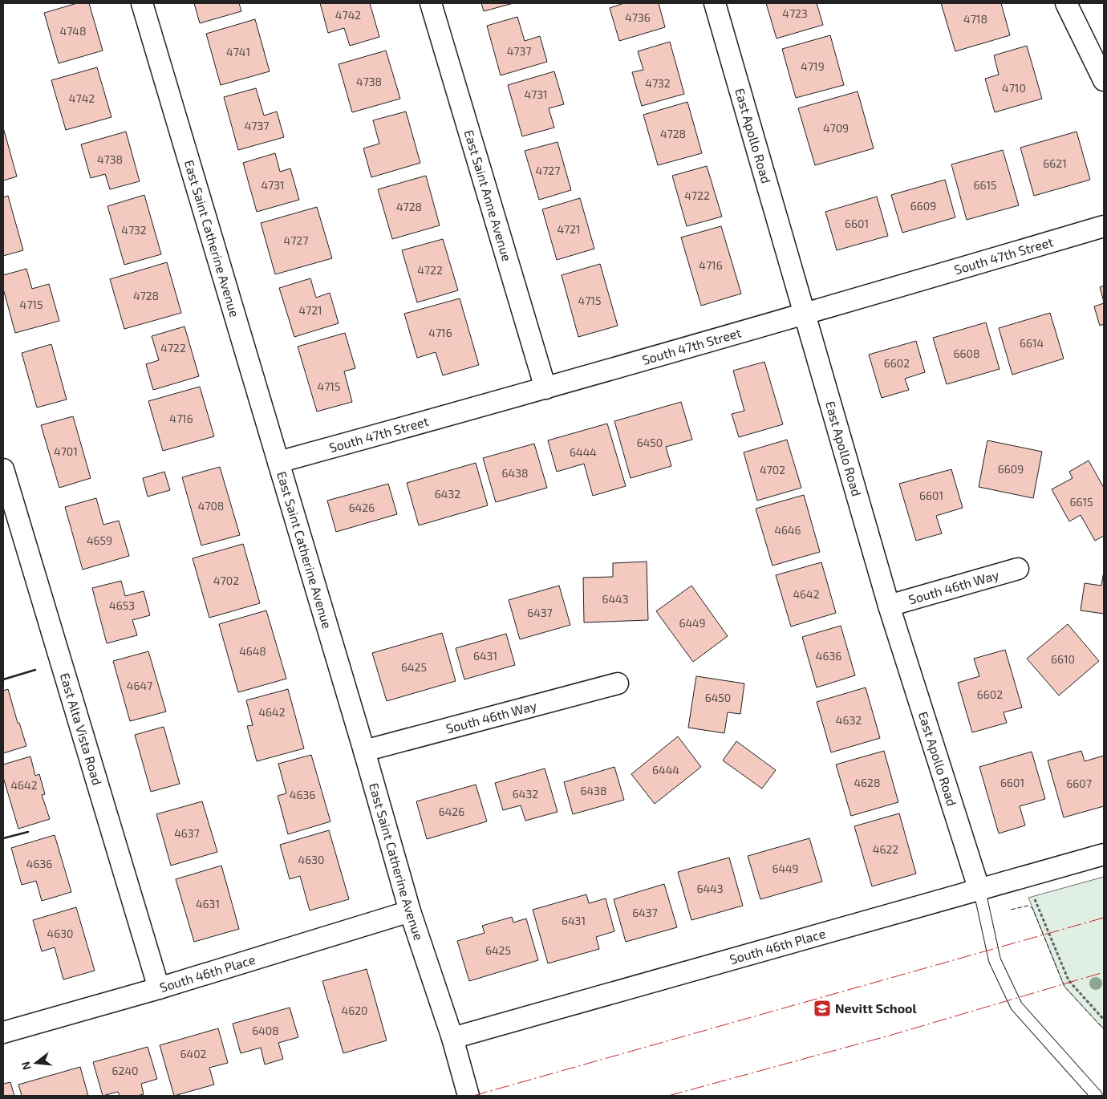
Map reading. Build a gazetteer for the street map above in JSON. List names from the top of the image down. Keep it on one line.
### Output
{"streets":{"street":["East Apollo Road","East Saint Anne Avenue","East Saint Catherine Avenue","South 47th Street","South 46th Way","East Alta Vista Road","South 46th Place"]},"crossings":[["East Apollo Road","South 47th Street"],["East Apollo Road","South 46th Way"],["East Apollo Road","South 46th Place"],["East Saint Anne Avenue","South 47th Street"],["East Saint Catherine Avenue","South 47th Street"],["East Saint Catherine Avenue","South 46th Way"],["East Saint Catherine Avenue","South 46th Place"],["East Alta Vista Road","South 46th Place"]],"places":{"school or university":["Nevitt School"]},"house_numbers":["4723","4742","4736","4718","4748","4737","4741","4719","4738","4732","4710","4731","4742","4737","4709","4728","4738","6621","4727","4731","6615","4722","6609","4728","6601","4721","4732","4727","4716","4722","4728","4715","4715","4721","4716","6614","4722","6608","6602","4715","4716","6450","4701","6444","6609","4702","6438","6432","6601","6615","4708","6426","4646","4659","4702","4642","6443","4653","6437","6449","4648","6431","4636","6610","6425","4647","6602","6450","4642","4632","6444","4628","6601","6607","4642","6438","6432","4636","6426","4637","4622","4630","4636","6449","6443","4631","6437","6431","4630","6425","4620","6408","6402","6240"],"north":"left"}
